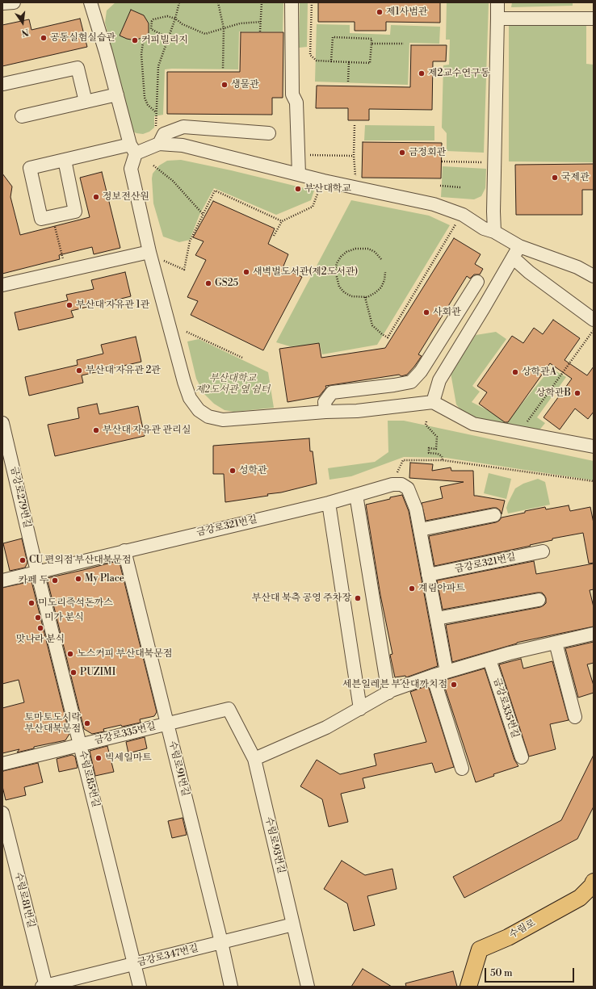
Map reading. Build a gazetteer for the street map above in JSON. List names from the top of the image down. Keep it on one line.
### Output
{"streets":{"main road":["수림로"],"street":["금강로279번길","금강로321번길","금강로335번길","수림로91번길","수림로85번길","수림로93번길","수림로81번길","금강로347번길"]},"crossings":[["금강로279번길","금강로321번길"],["금강로279번길","수림로85번길"],["금강로321번길","수림로91번길"],["금강로321번길","수림로85번길"],["금강로335번길","수림로91번길"],["금강로335번길","수림로85번길"],["금강로335번길","수림로93번길"],["수림로91번길","금강로347번길"],["수림로85번길","금강로347번길"],["수림로93번길","금강로347번길"],["수림로81번길","금강로347번길"]],"parks":["부산대학교 제2도서관 옆 쉼터"],"places":["제1사범관","공동실험실습관","커피빌리지","제2교수연구동","생물관","금정회관","국제관","부산대학교","정보전산원","새벽벌도서관(제2도서관)","GS25","부산대 자유관 1관","사회관","부산대 자유관 2관","상학관A","상학관B","부산대 자유관 관리실","성학관","CU 편의점 부산대북문점","My Place","카페 두","계림아파트","부산대 북측 공영 주차장","미도리즉석돈까스","미가 분식","맛나라 분식","노스커피 부산대북문점","PUZIMI","세븐일레븐 부산대까치점","토마토도시락 부산대북문점","빅세일마트"],"scale_bar":"50 m","north":"bottom"}
